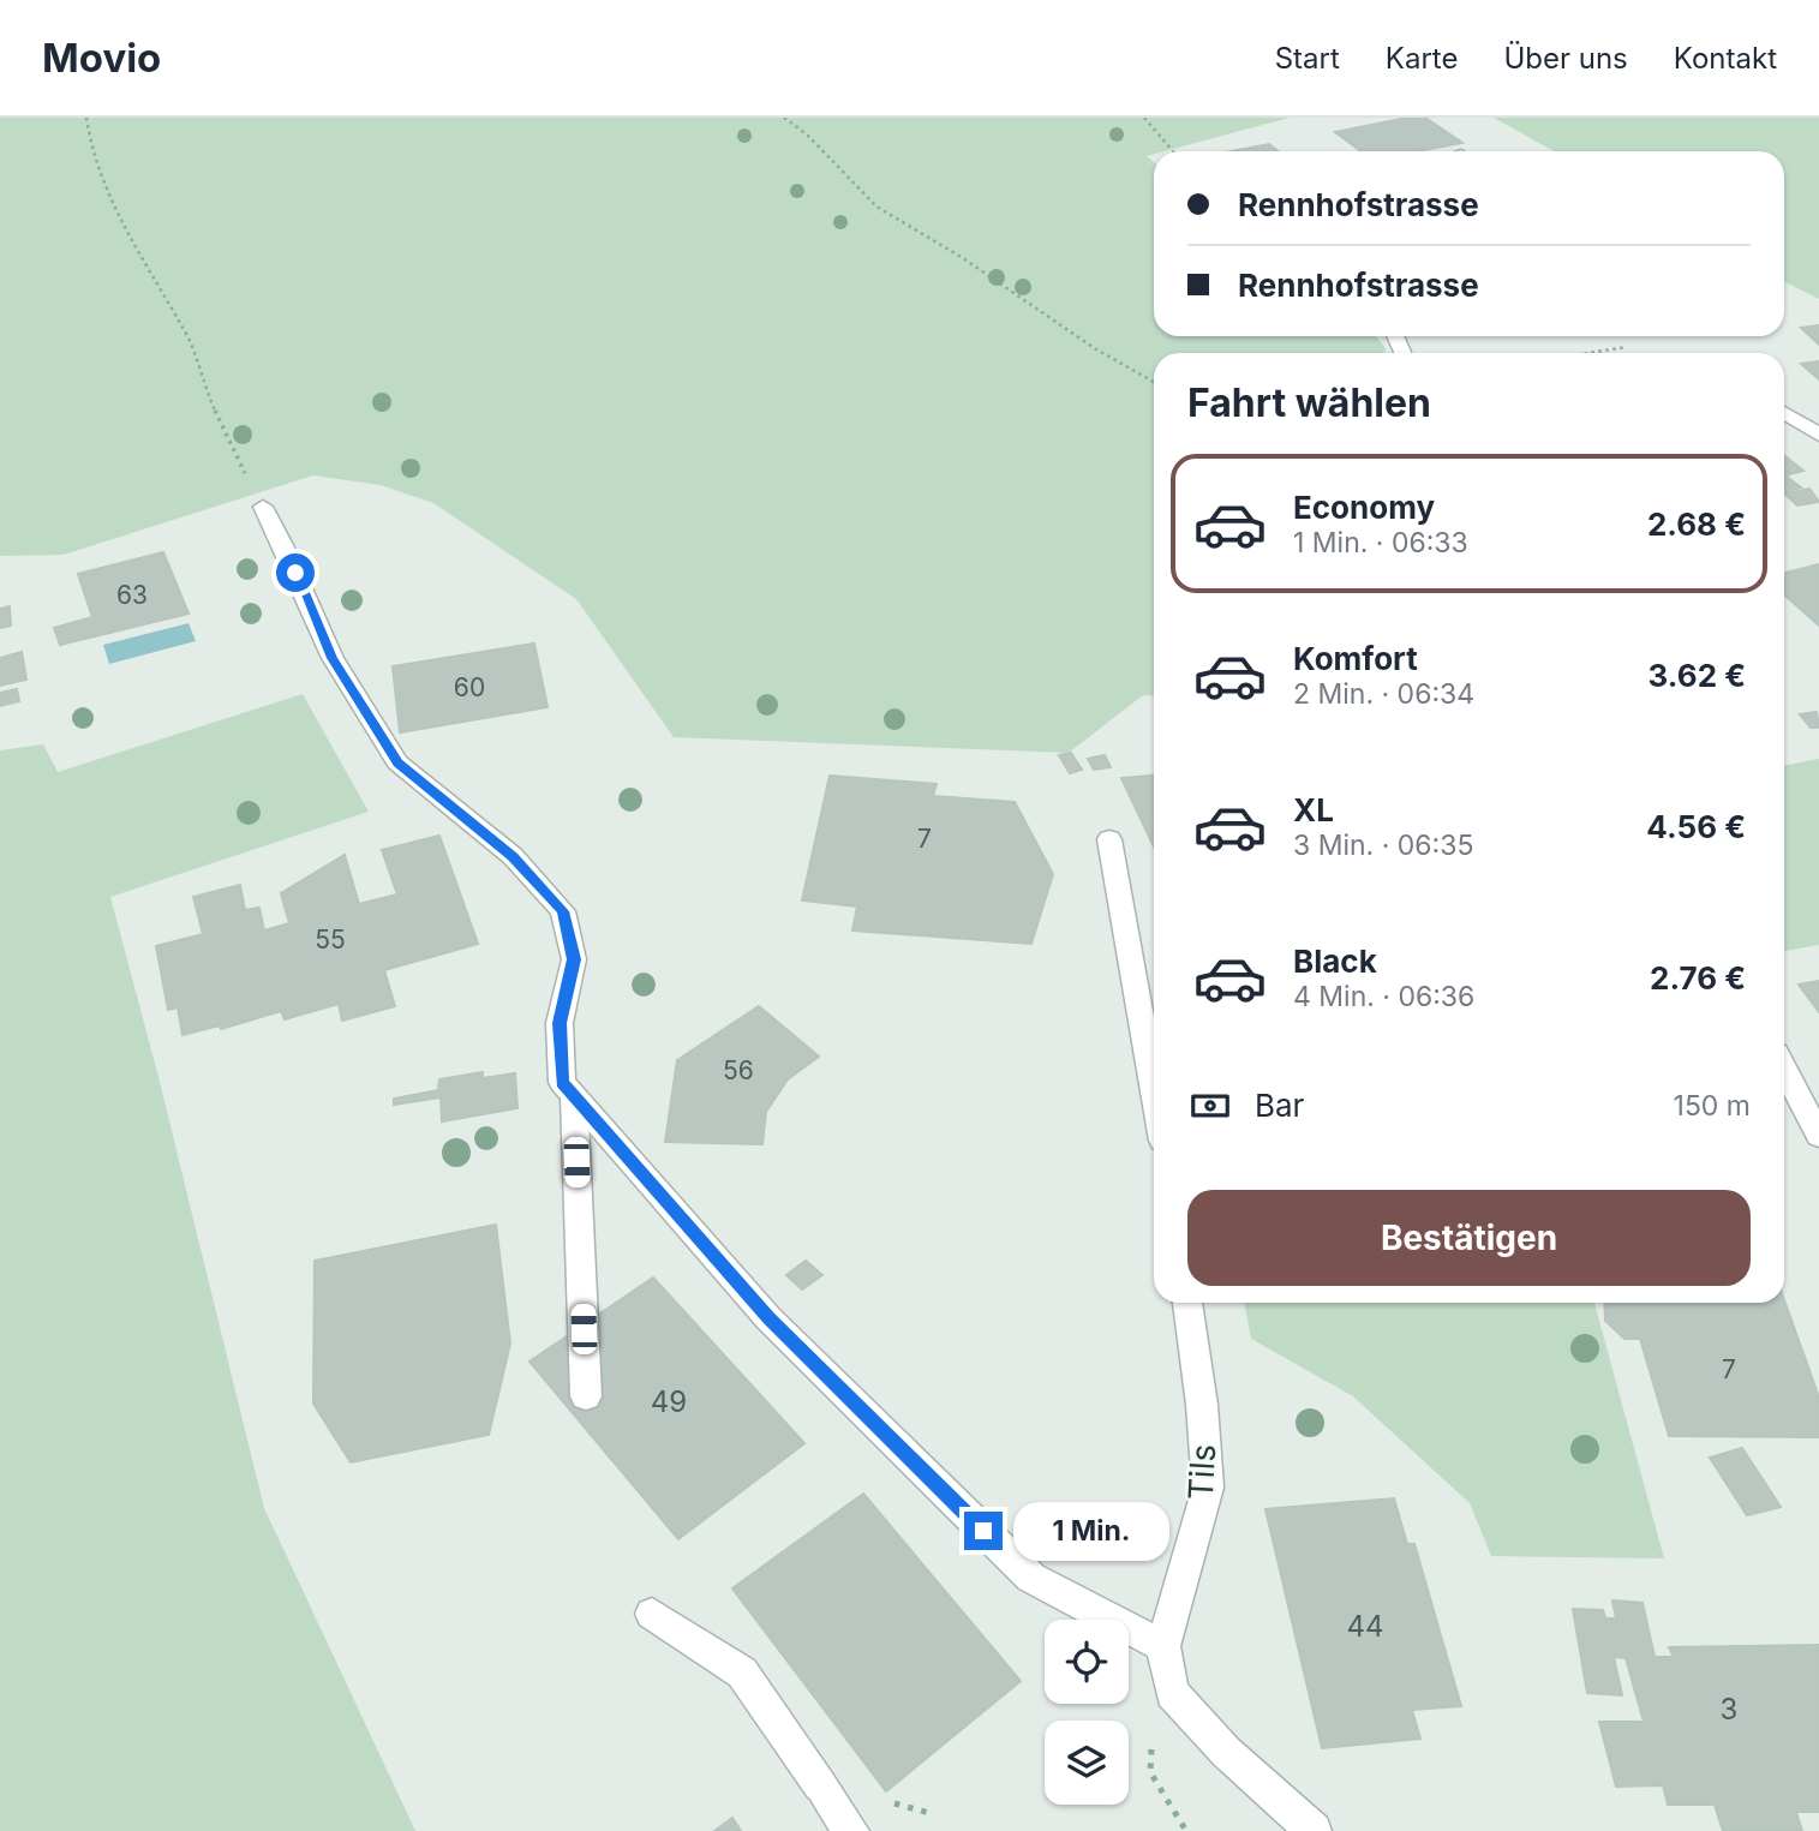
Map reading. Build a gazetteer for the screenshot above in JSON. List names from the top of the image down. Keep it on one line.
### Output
{"streets":{"street":["Tils"]},"house_numbers":["63","60","7","55","56","7","49","44","3"],"page":{"header":"Movio","nav":["Start","Karte","Über uns","Kontakt"],"banner":["Rennhofstrasse","Rennhofstrasse"],"heading":"Fahrt wählen","list":[{"name":"Economy","note":"1 Min. · 06:33","value":"2.68 €"},{"name":"Komfort","note":"2 Min. · 06:34","value":"3.62 €"},{"name":"XL","note":"3 Min. · 06:35","value":"4.56 €"},{"name":"Black","note":"4 Min. · 06:36","value":"2.76 €"}],"pay":["Bar","150 m"],"buttons":"Bestätigen","bubble":"1 Min."}}
